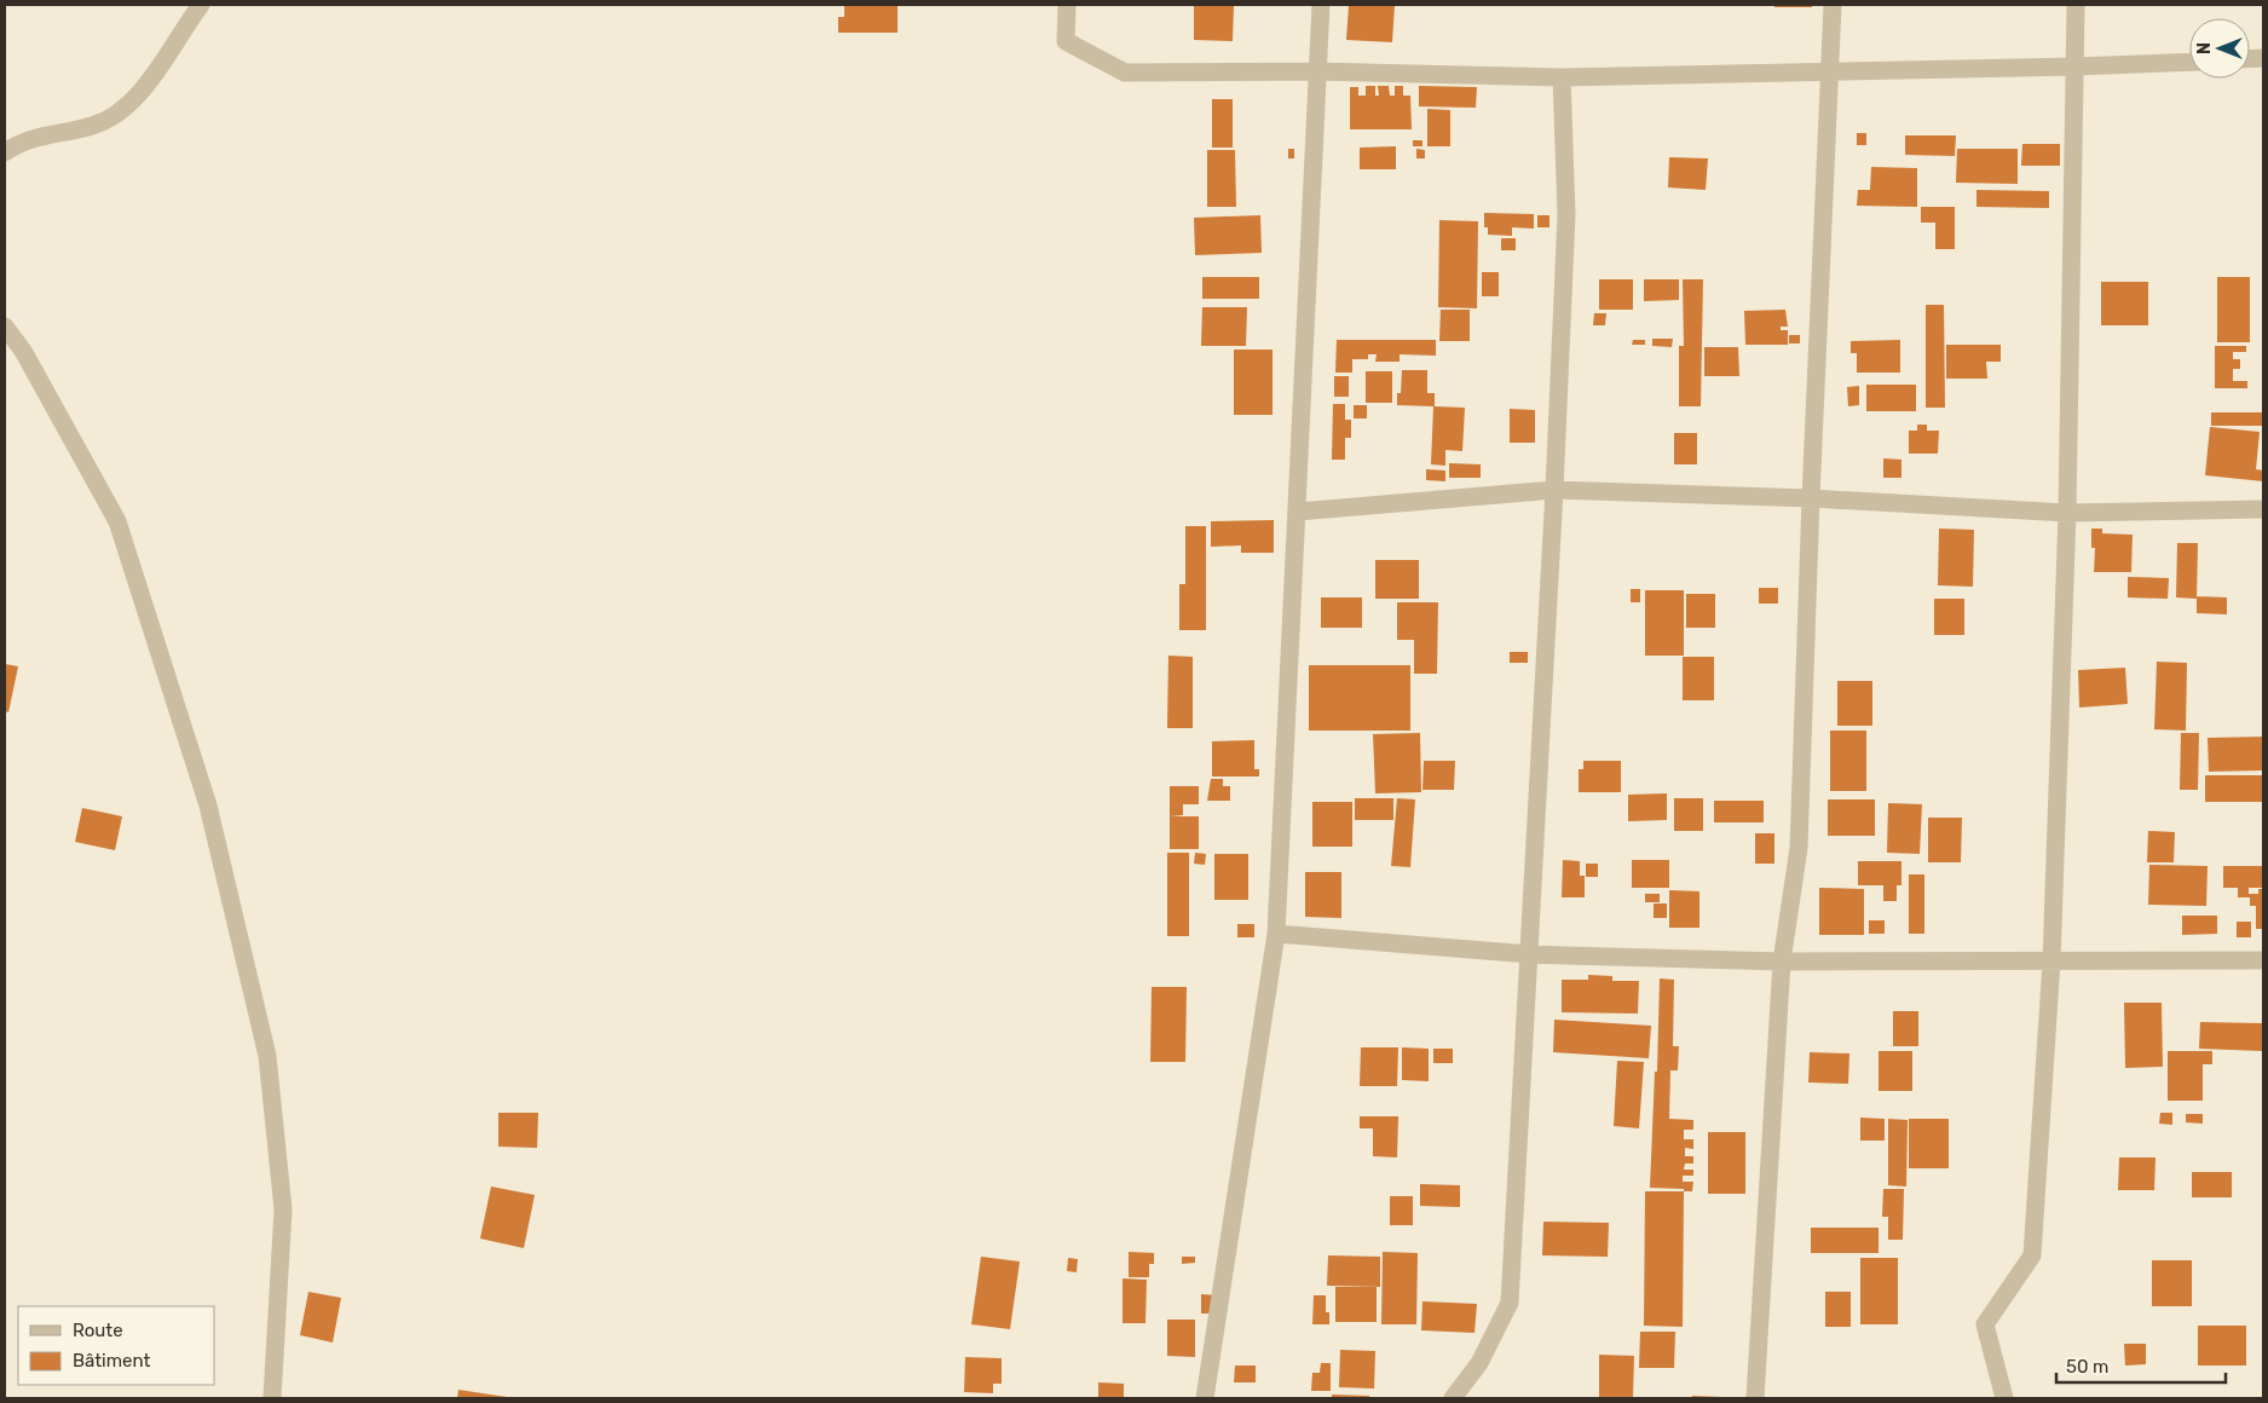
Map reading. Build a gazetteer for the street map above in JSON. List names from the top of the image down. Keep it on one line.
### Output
{"legend":["Route","Bâtiment"],"scale_bar":"50 m","north":"left"}
